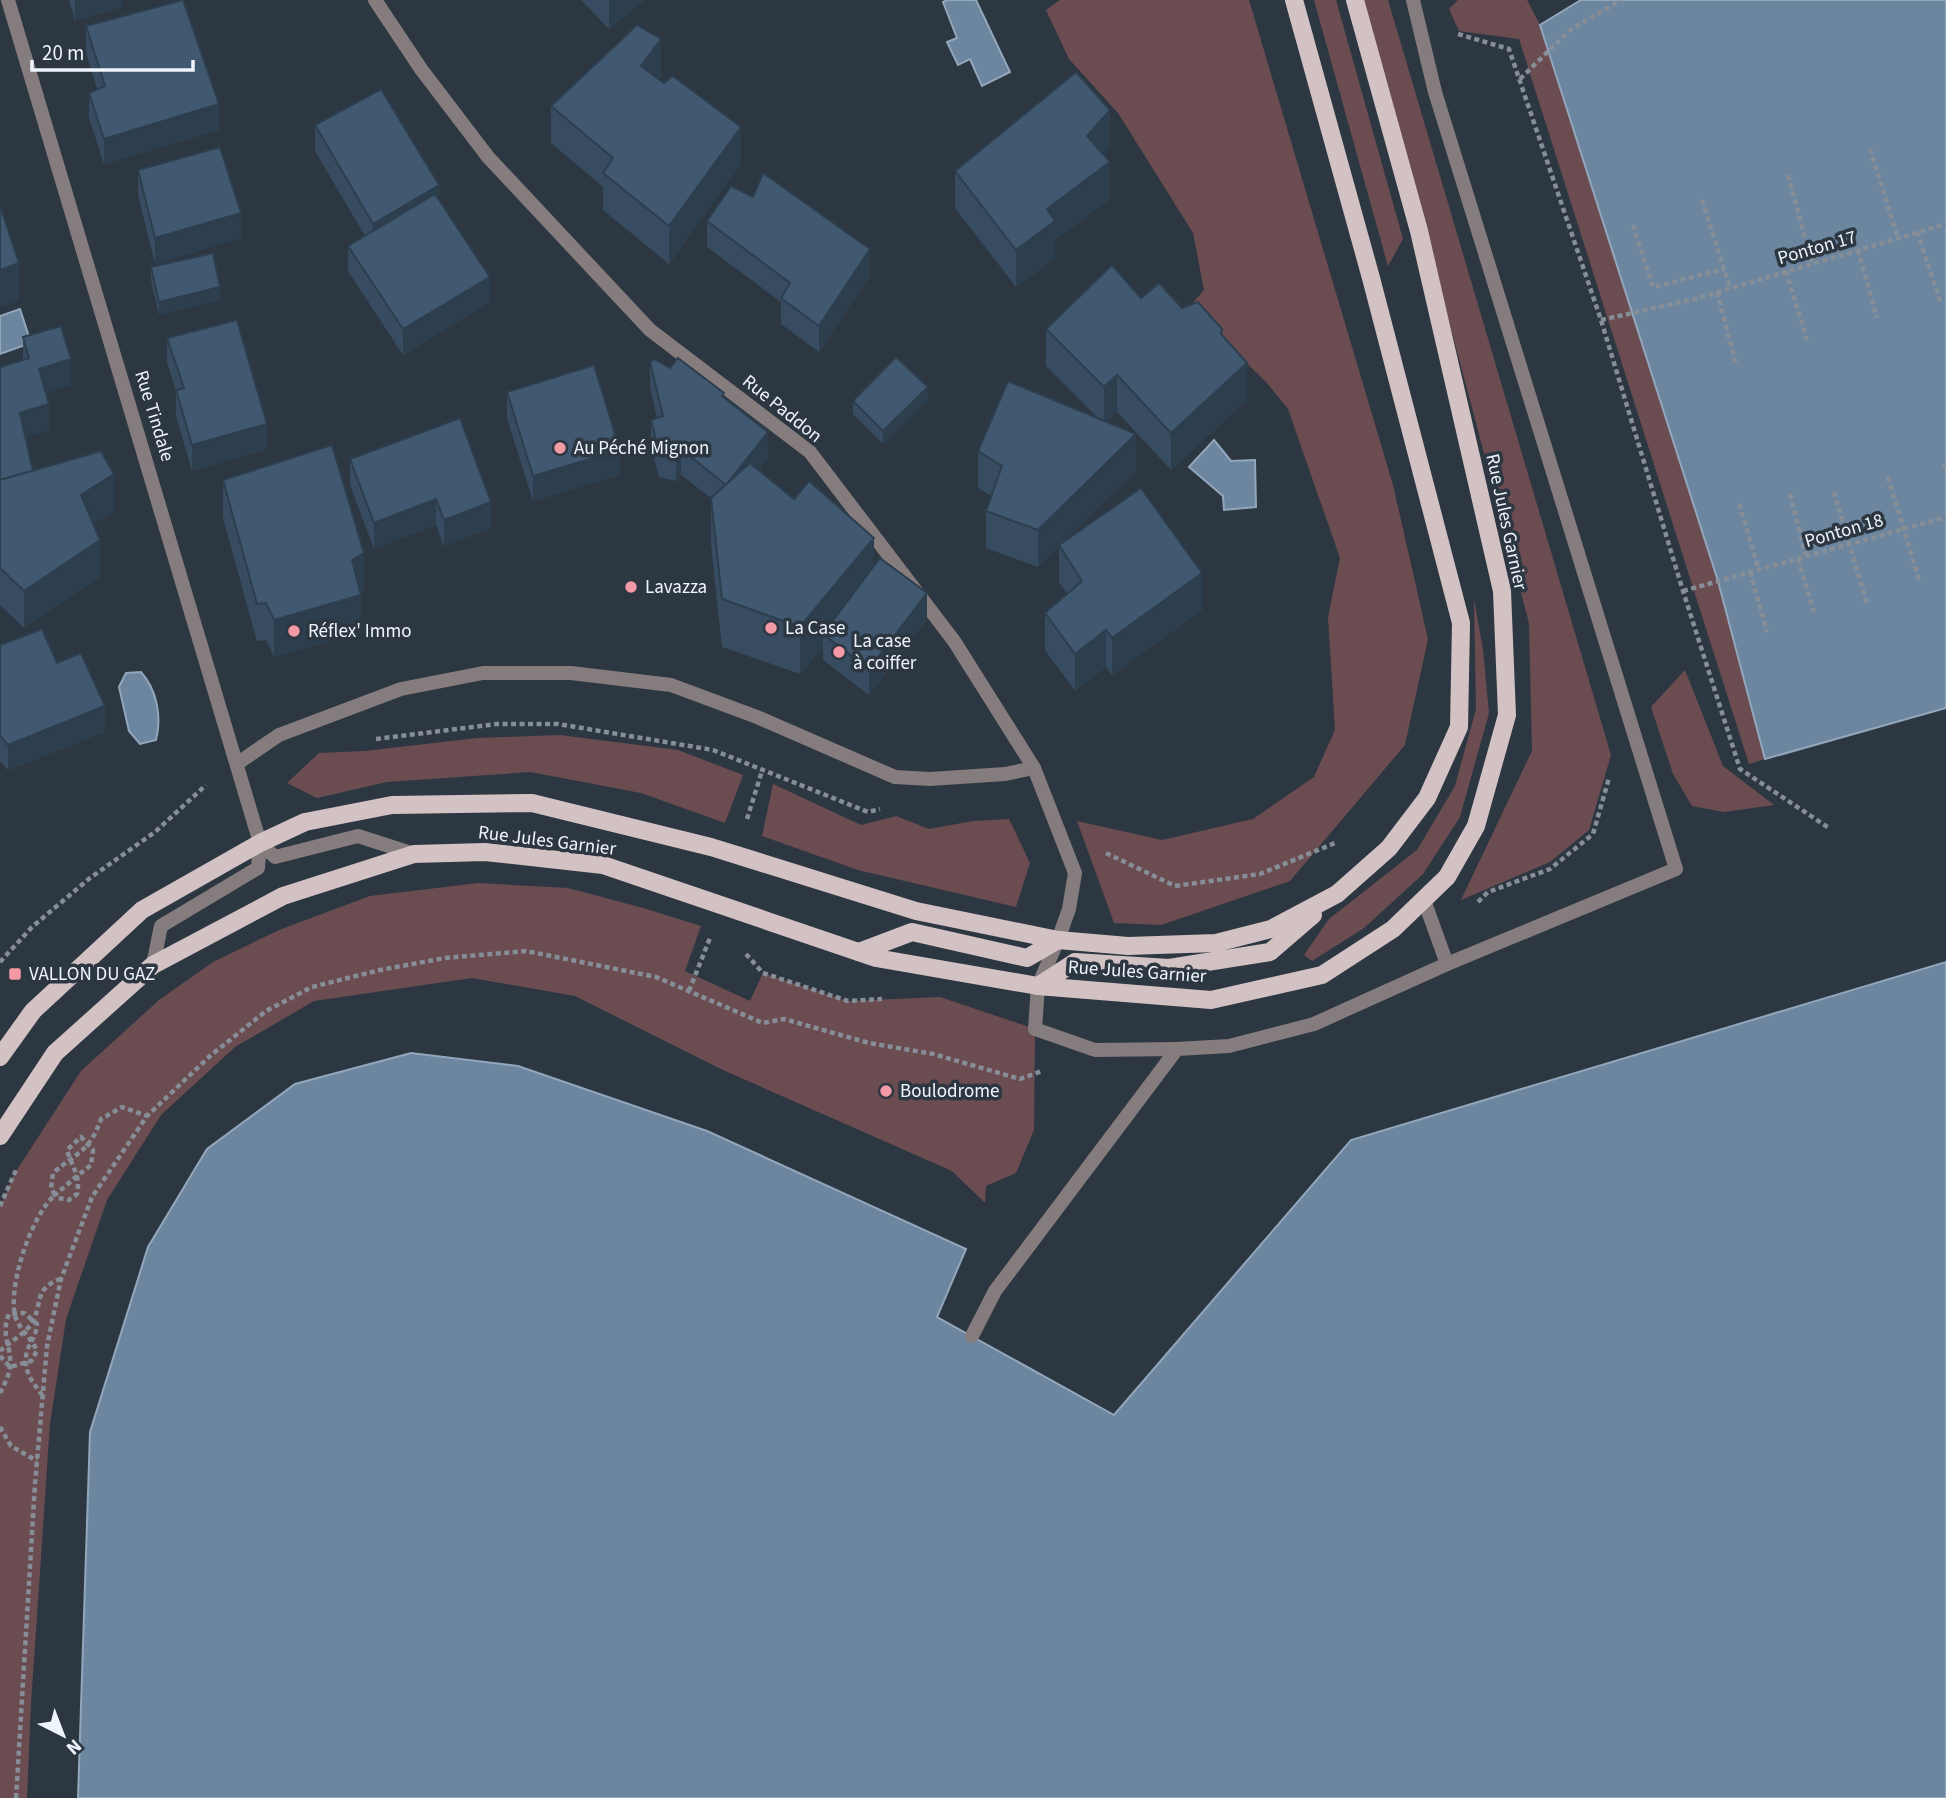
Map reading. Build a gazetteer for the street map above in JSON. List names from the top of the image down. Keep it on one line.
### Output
{"streets":{"main road":["Rue Jules Garnier"],"street":["Rue Paddon","Rue Tindale"],"path":["Ponton 17","Ponton 18"]},"crossings":[["Rue Paddon","Rue Jules Garnier"],["Rue Tindale","Rue Jules Garnier"]],"places":{"other":["Au Péché Mignon","Lavazza","La Case","Réflex' Immo","La case à coiffer","Boulodrome"],"transit":["VALLON DU GAZ"]},"scale_bar":"20 m","north":"bottom right"}
